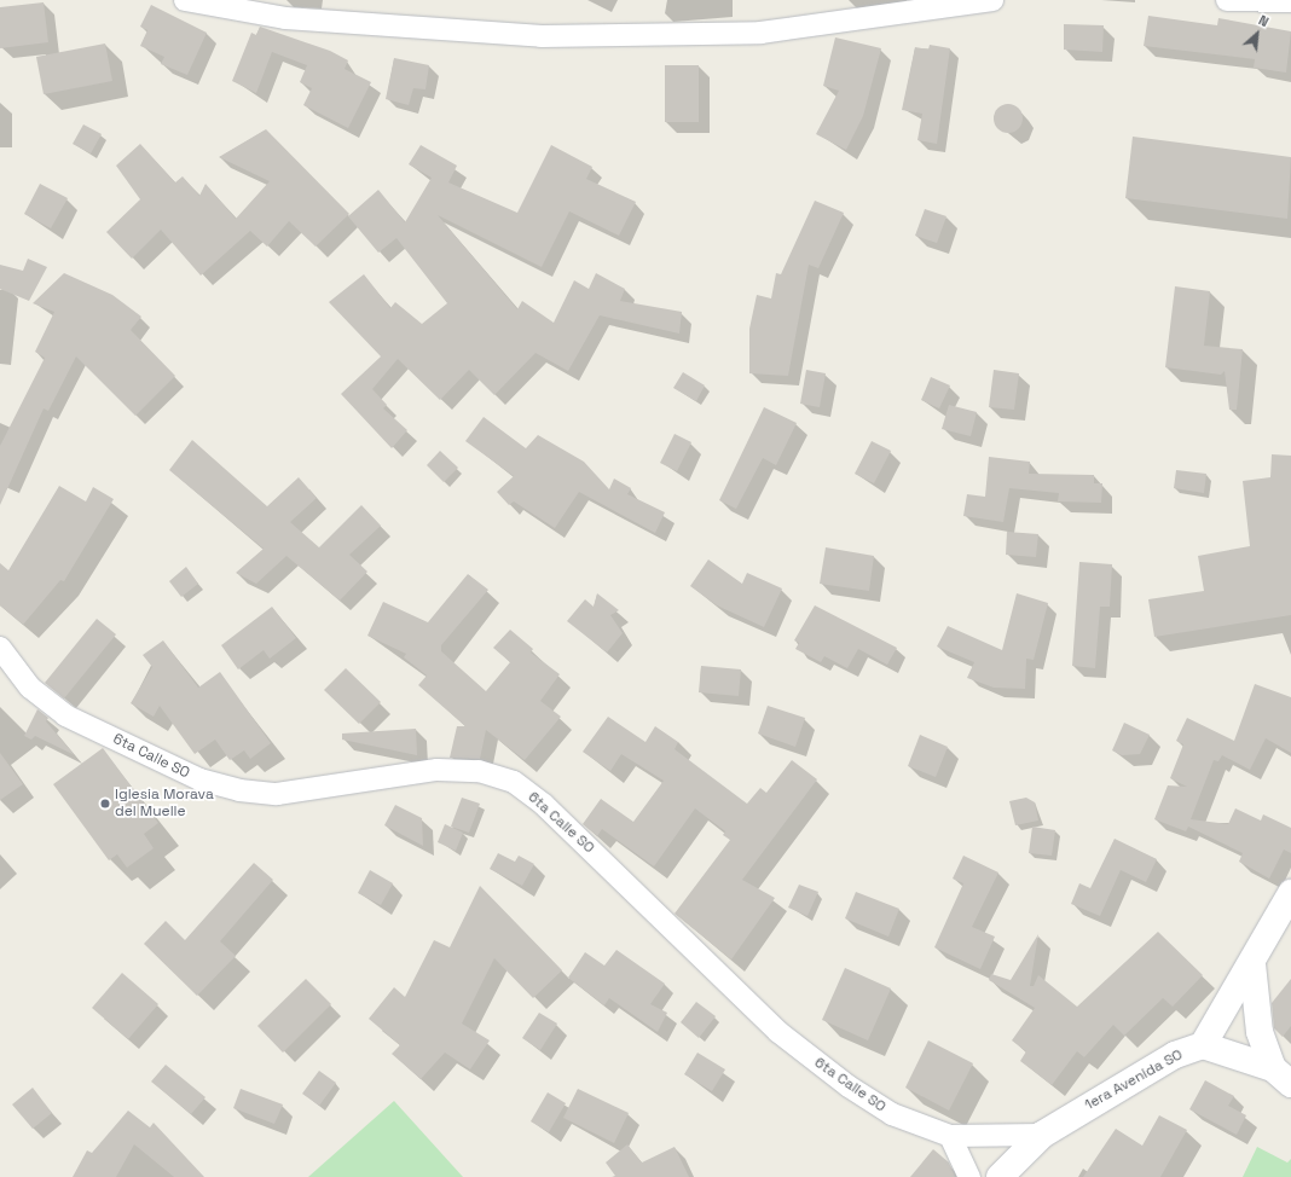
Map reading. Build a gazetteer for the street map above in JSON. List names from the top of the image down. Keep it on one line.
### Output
{"streets":{"street":["6ta Calle SO","1era Avenida SO"]},"crossings":[["6ta Calle SO","1era Avenida SO"]],"places":["Iglesia Morava del Muelle"],"north":"top right"}
